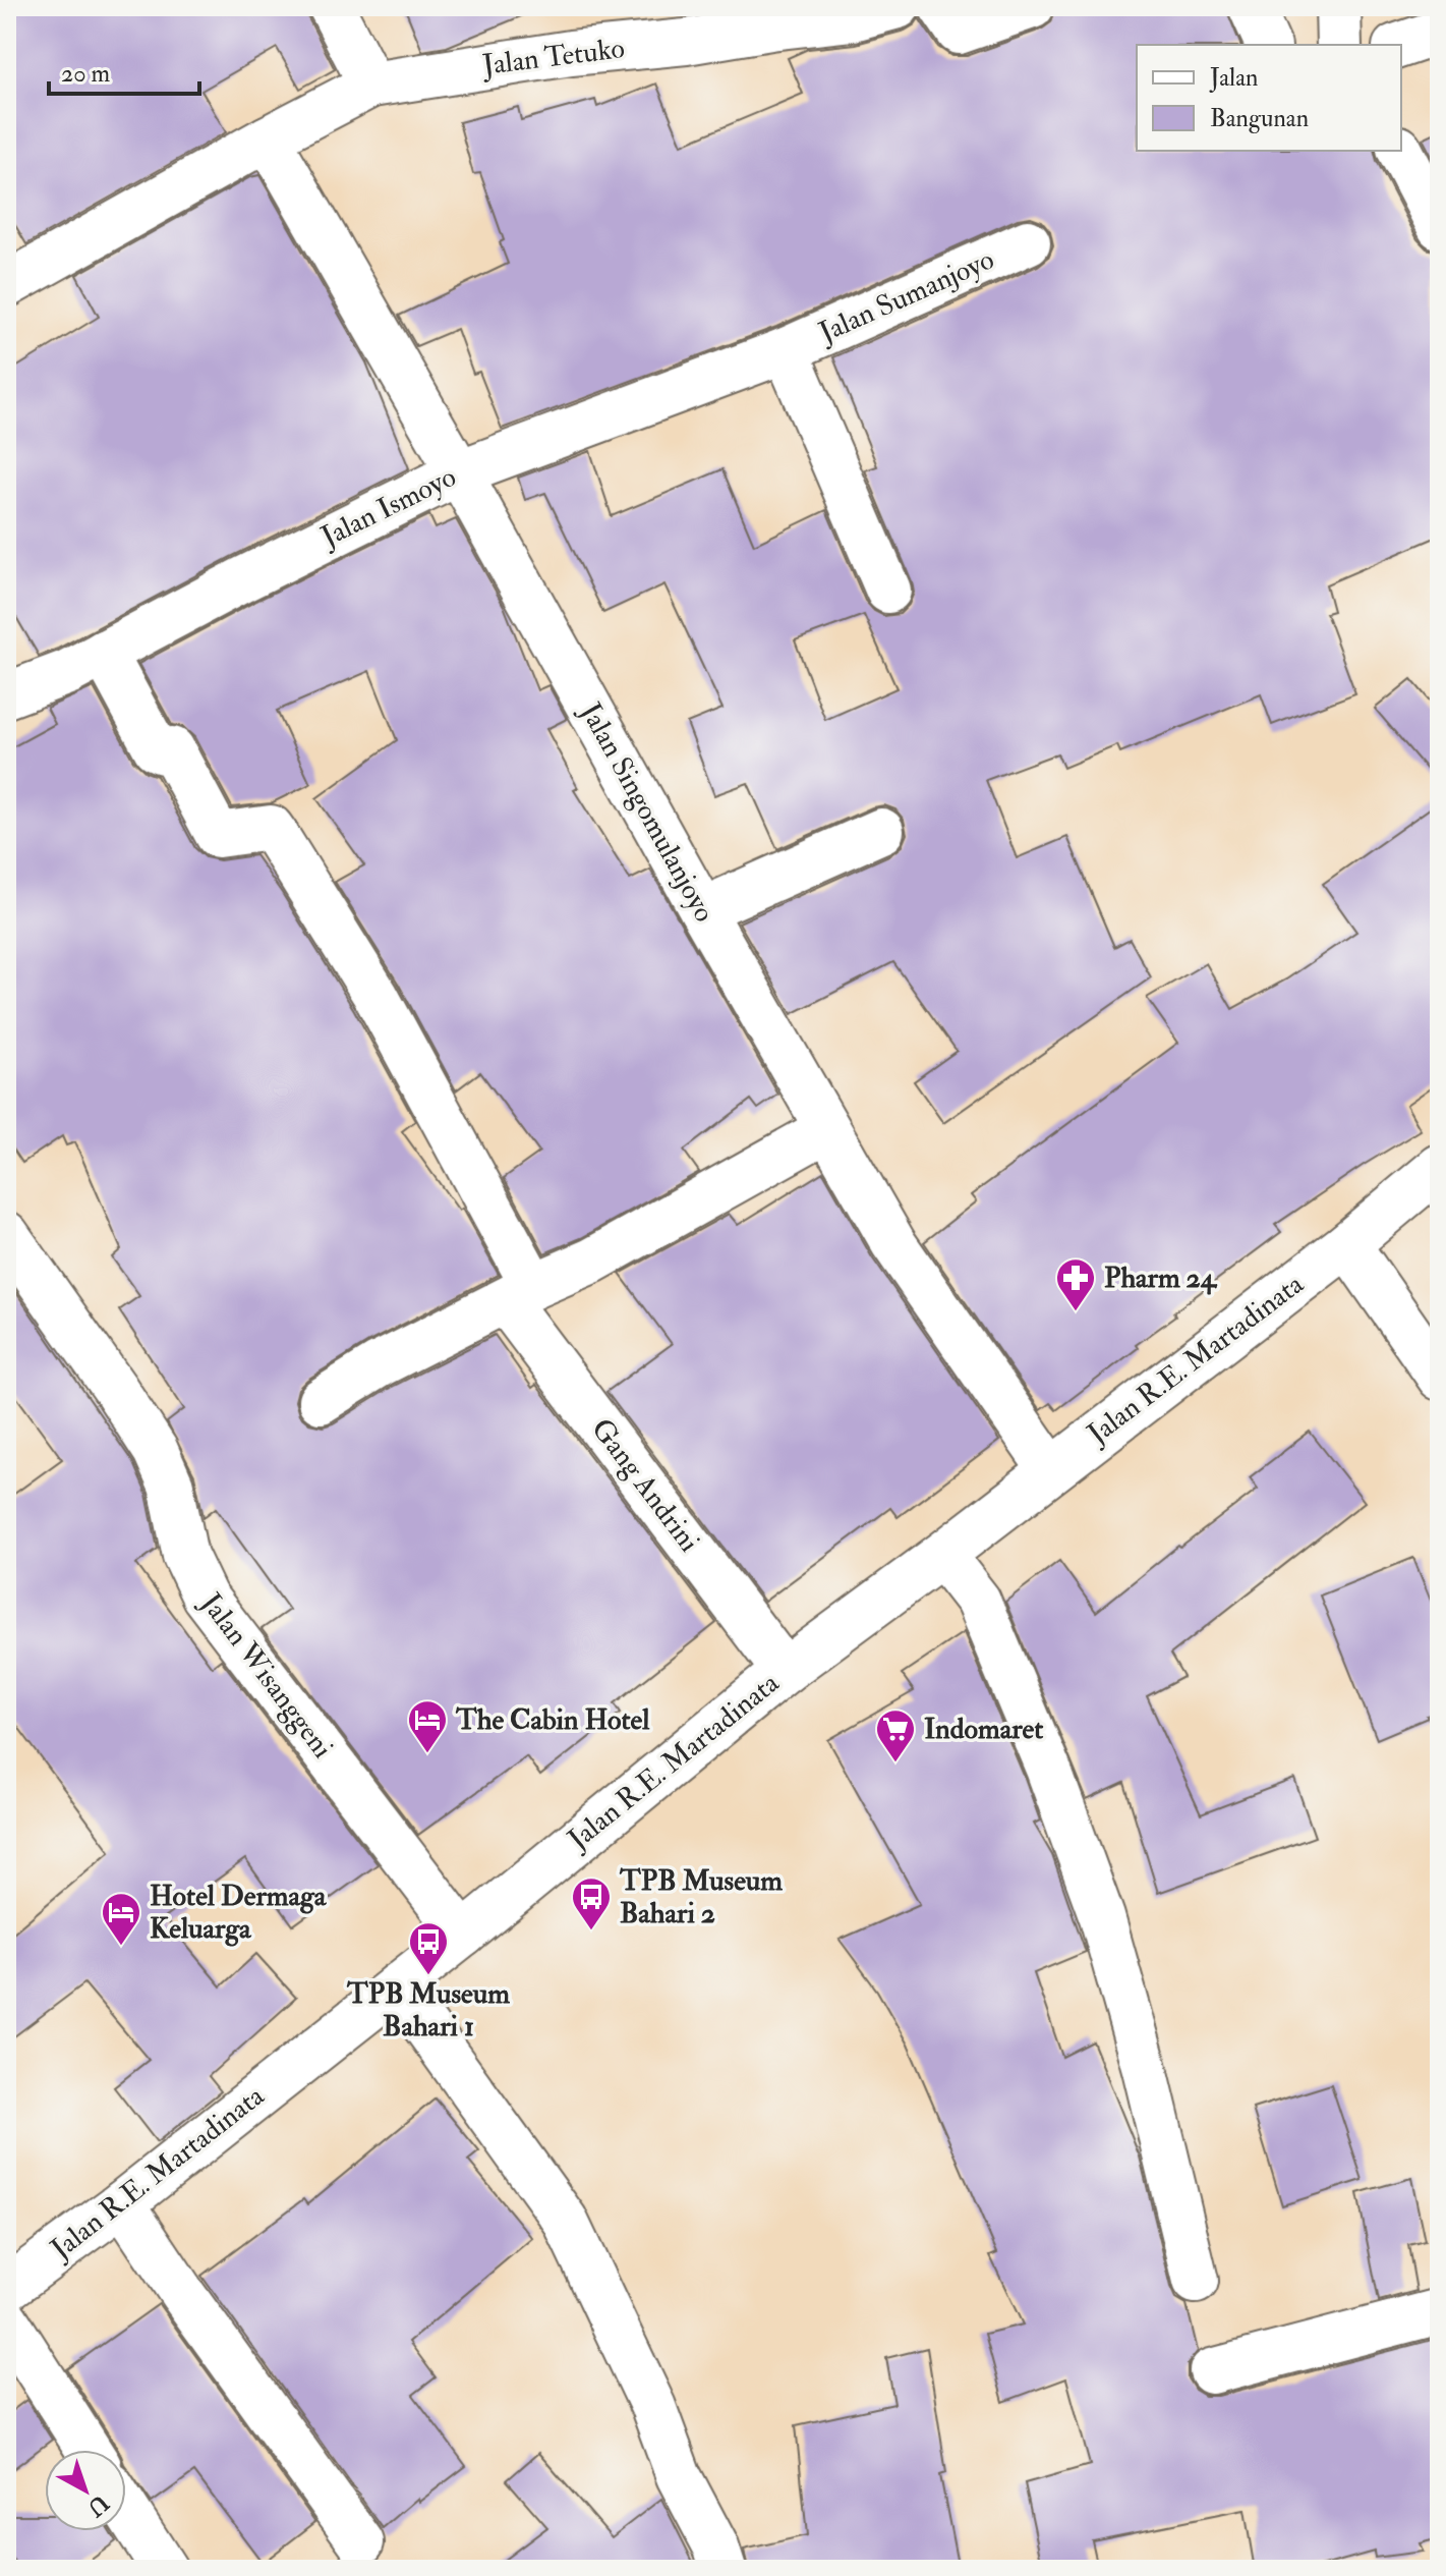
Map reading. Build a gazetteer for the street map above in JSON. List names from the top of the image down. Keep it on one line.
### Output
{"streets":{"street":["Jalan Tetuko","Jalan Sumanjoyo","Jalan Ismoyo","Jalan Singomulanjoyo","Jalan R.E. Martadinata","Gang Andrini","Jalan Wisanggeni"]},"crossings":[["Jalan Tetuko","Jalan Singomulanjoyo"],["Jalan Sumanjoyo","Jalan Ismoyo"],["Jalan Ismoyo","Jalan Singomulanjoyo"],["Jalan Ismoyo","Gang Andrini"],["Jalan Singomulanjoyo","Jalan R.E. Martadinata"],["Jalan R.E. Martadinata","Gang Andrini"],["Jalan R.E. Martadinata","Jalan Wisanggeni"]],"places":{"pharmacy":["Pharm 24"],"hotel":["The Cabin Hotel","Hotel Dermaga Keluarga"],"supermarket":["Indomaret"],"bus stop":["TPB Museum Bahari 2","TPB Museum Bahari 1"]},"legend":["Jalan","Bangunan"],"scale_bar":"20 m","north":"bottom right"}
